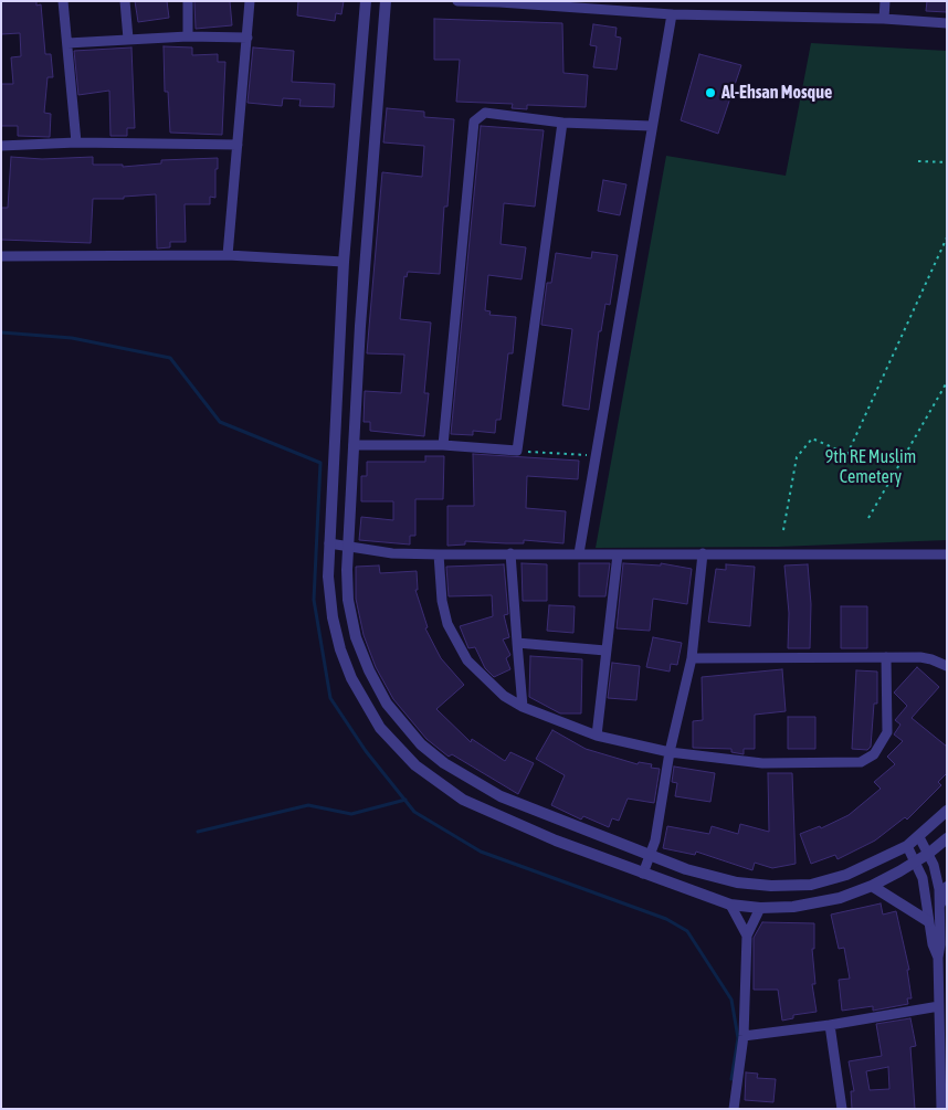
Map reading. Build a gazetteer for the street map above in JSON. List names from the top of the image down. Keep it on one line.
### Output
{"parks":["9th RE Muslim Cemetery"],"places":["Al-Ehsan Mosque"]}
